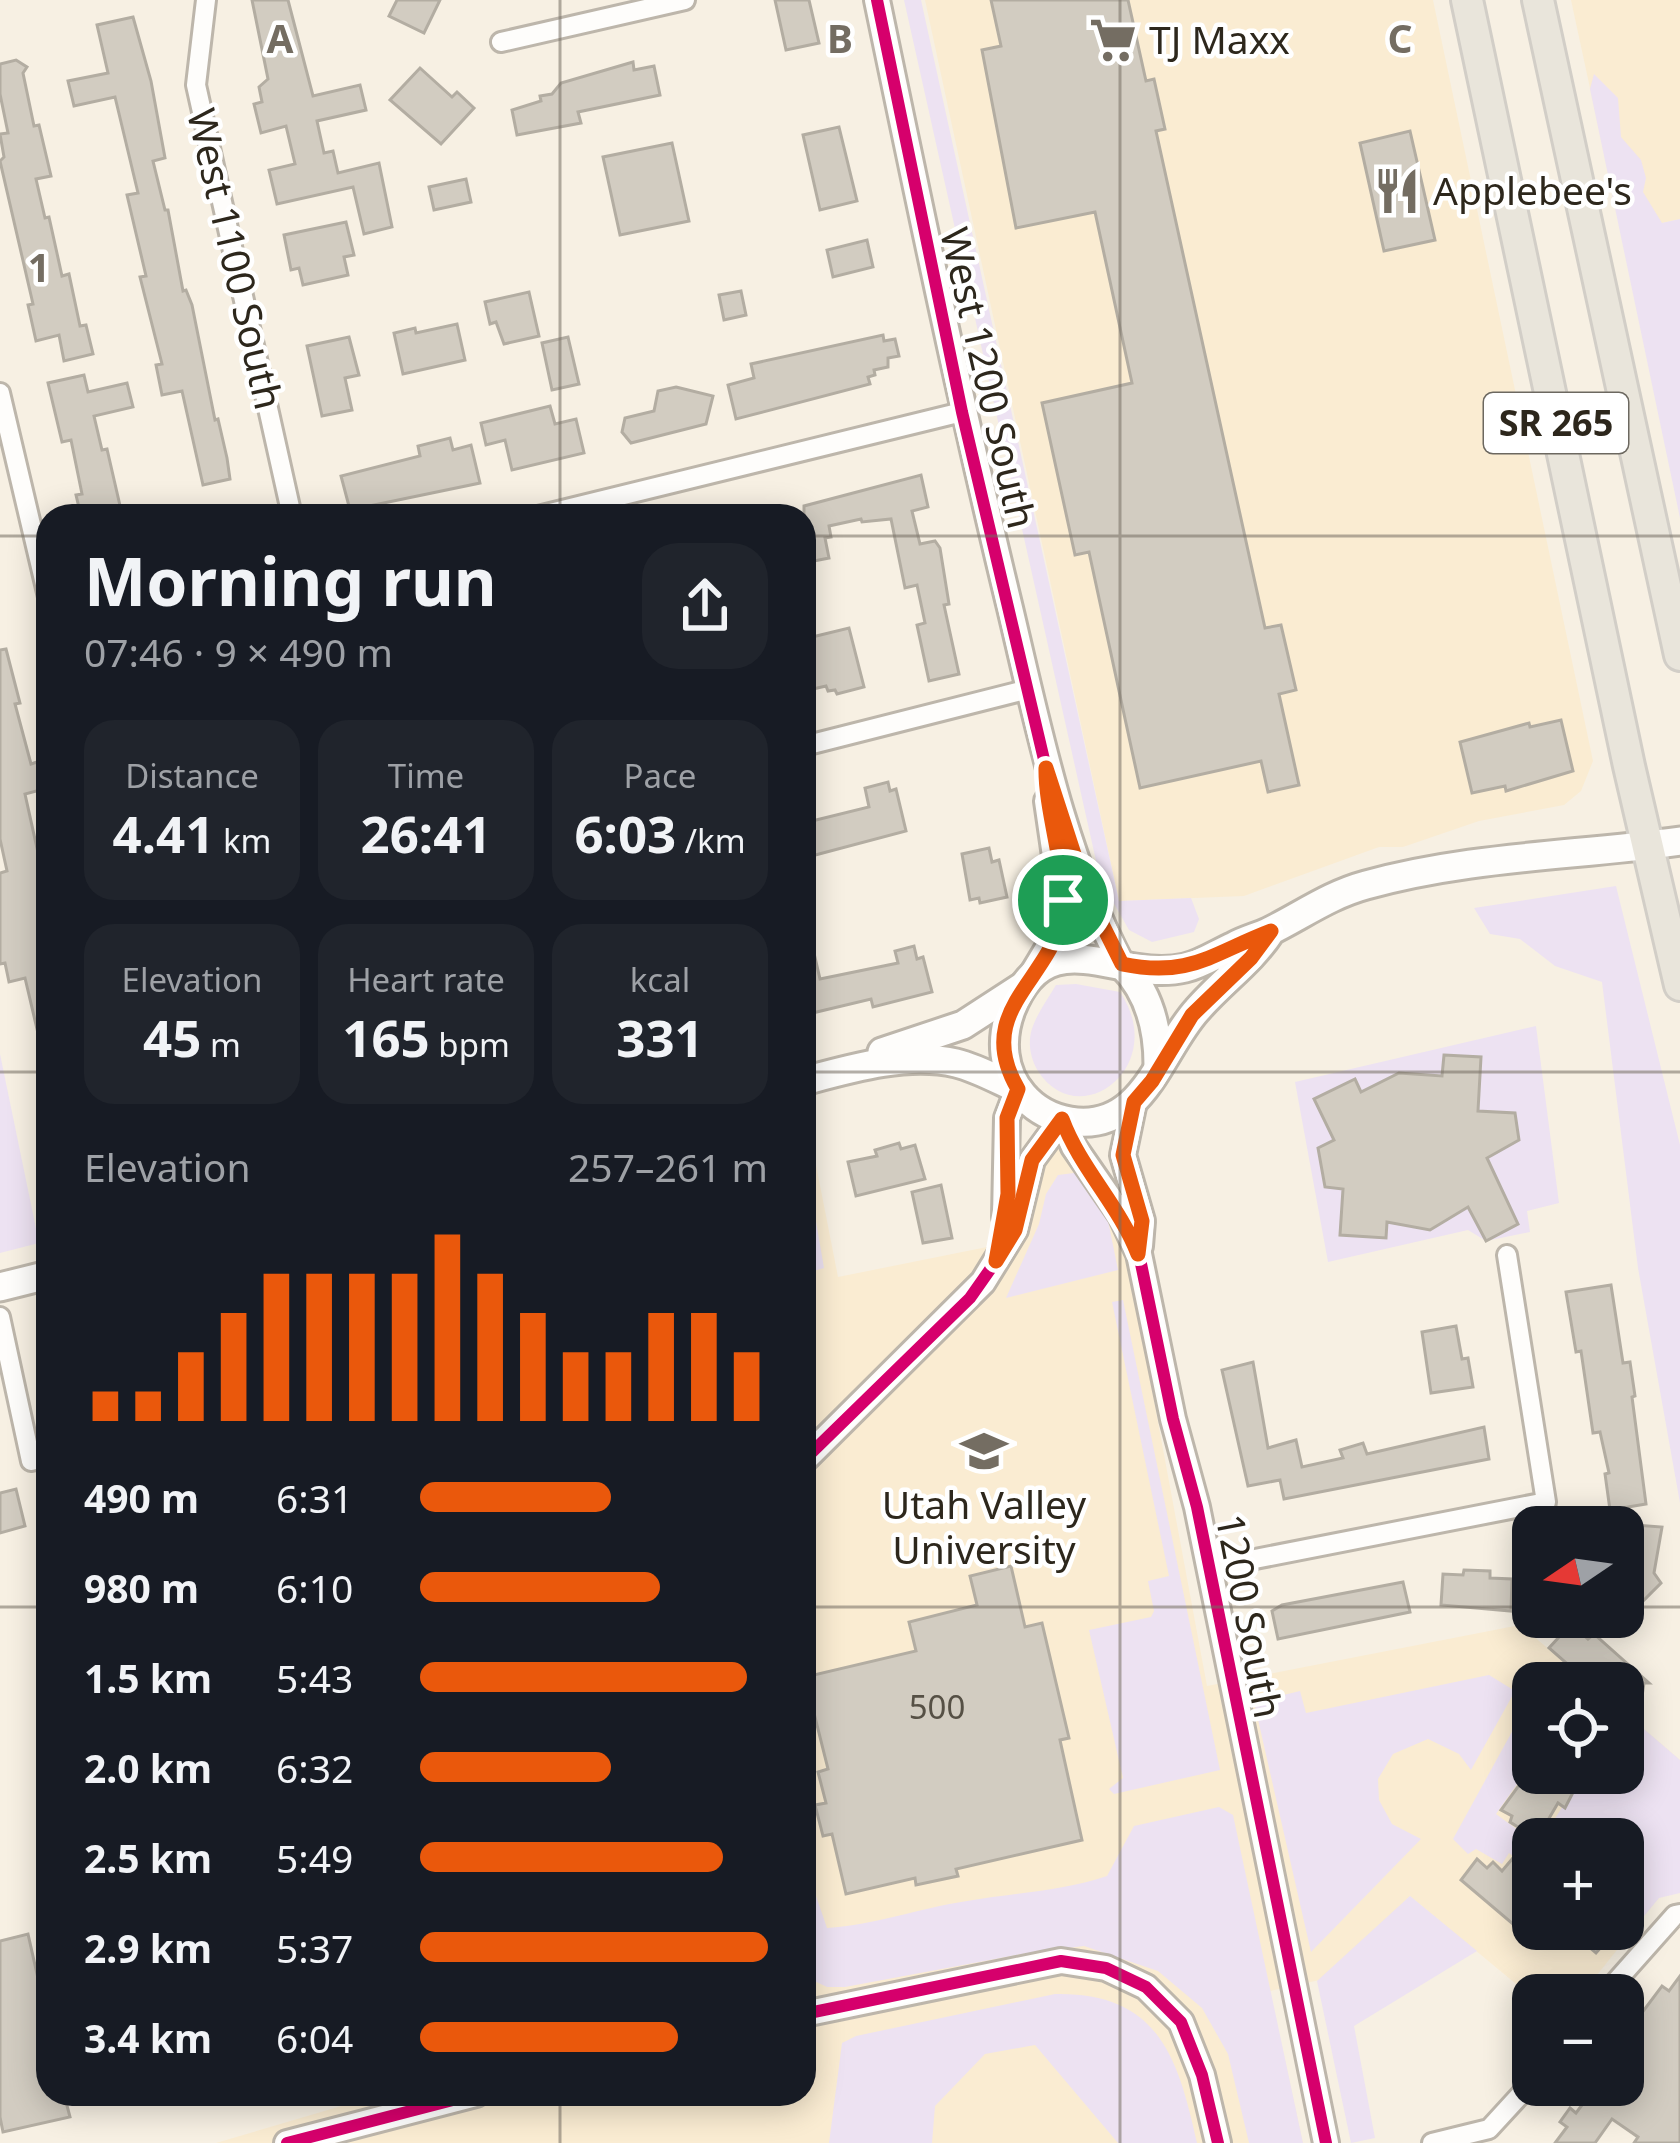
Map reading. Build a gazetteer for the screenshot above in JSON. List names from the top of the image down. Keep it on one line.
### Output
{"streets":{"main road":["SR 265"],"street":["West 1100 South","West 1200 South","1200 South"]},"crossings":[["West 1200 South","1200 South"]],"places":{"supermarket":["TJ Maxx"],"restaurant":["Applebee's"],"school or university":["Utah Valley University"]},"house_numbers":["500"],"north":"left","page":{"heading":["Morning run","07:46 · 9 × 490 m"],"stats":[["Distance","4.41 km"],["Time","26:41"],["Pace","6:03 /km"],["Elevation","45 m"],["Heart rate","165 bpm"],["kcal","331"]],"chart":["Elevation","257–261 m"],"list":[{"name":"490 m","note":"6:31"},{"name":"980 m","note":"6:10"},{"name":"1.5 km","note":"5:43"},{"name":"2.0 km","note":"6:32"},{"name":"2.5 km","note":"5:49"},{"name":"2.9 km","note":"5:37"},{"name":"3.4 km","note":"6:04"}],"map_buttons":["+","−"]},"grid":{"columns":["A","B","C"],"rows":["1"]}}
